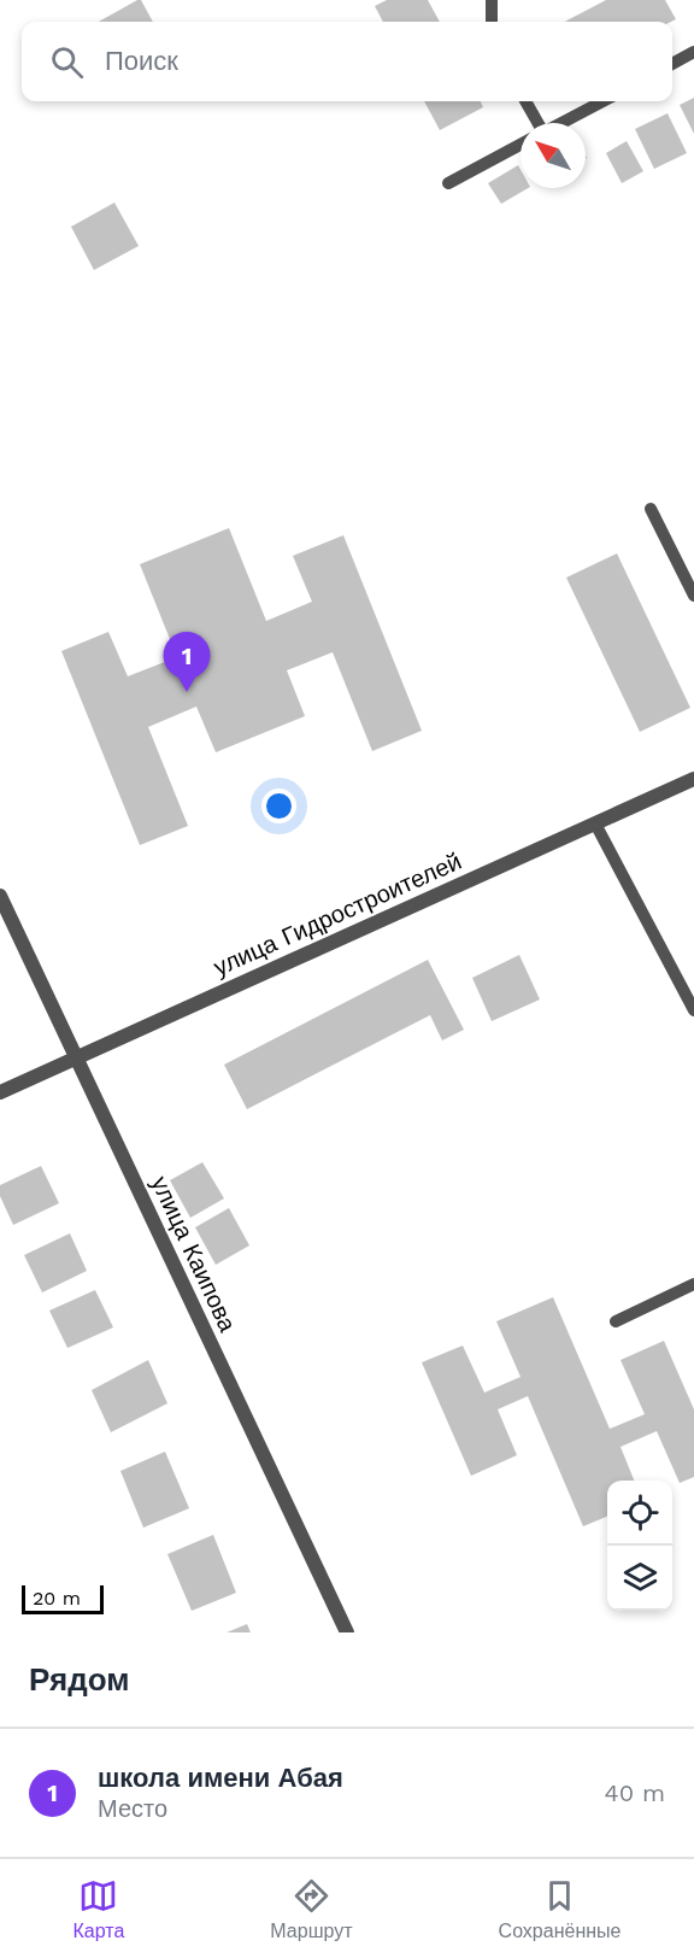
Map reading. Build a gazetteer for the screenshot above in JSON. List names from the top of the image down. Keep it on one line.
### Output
{"streets":{"street":["улица Гидростроителей","улица Каипова"]},"crossings":[["улица Гидростроителей","улица Каипова"]],"scale_bar":"20 m","north":"top left","page":{"search":"Поиск","pins":"1","scale":"20 m","heading":"Рядом","list":[{"mark":"1","name":"школа имени Абая","note":"Место","value":"40 m"}],"nav":["Карта","Маршрут","Сохранённые"]}}
